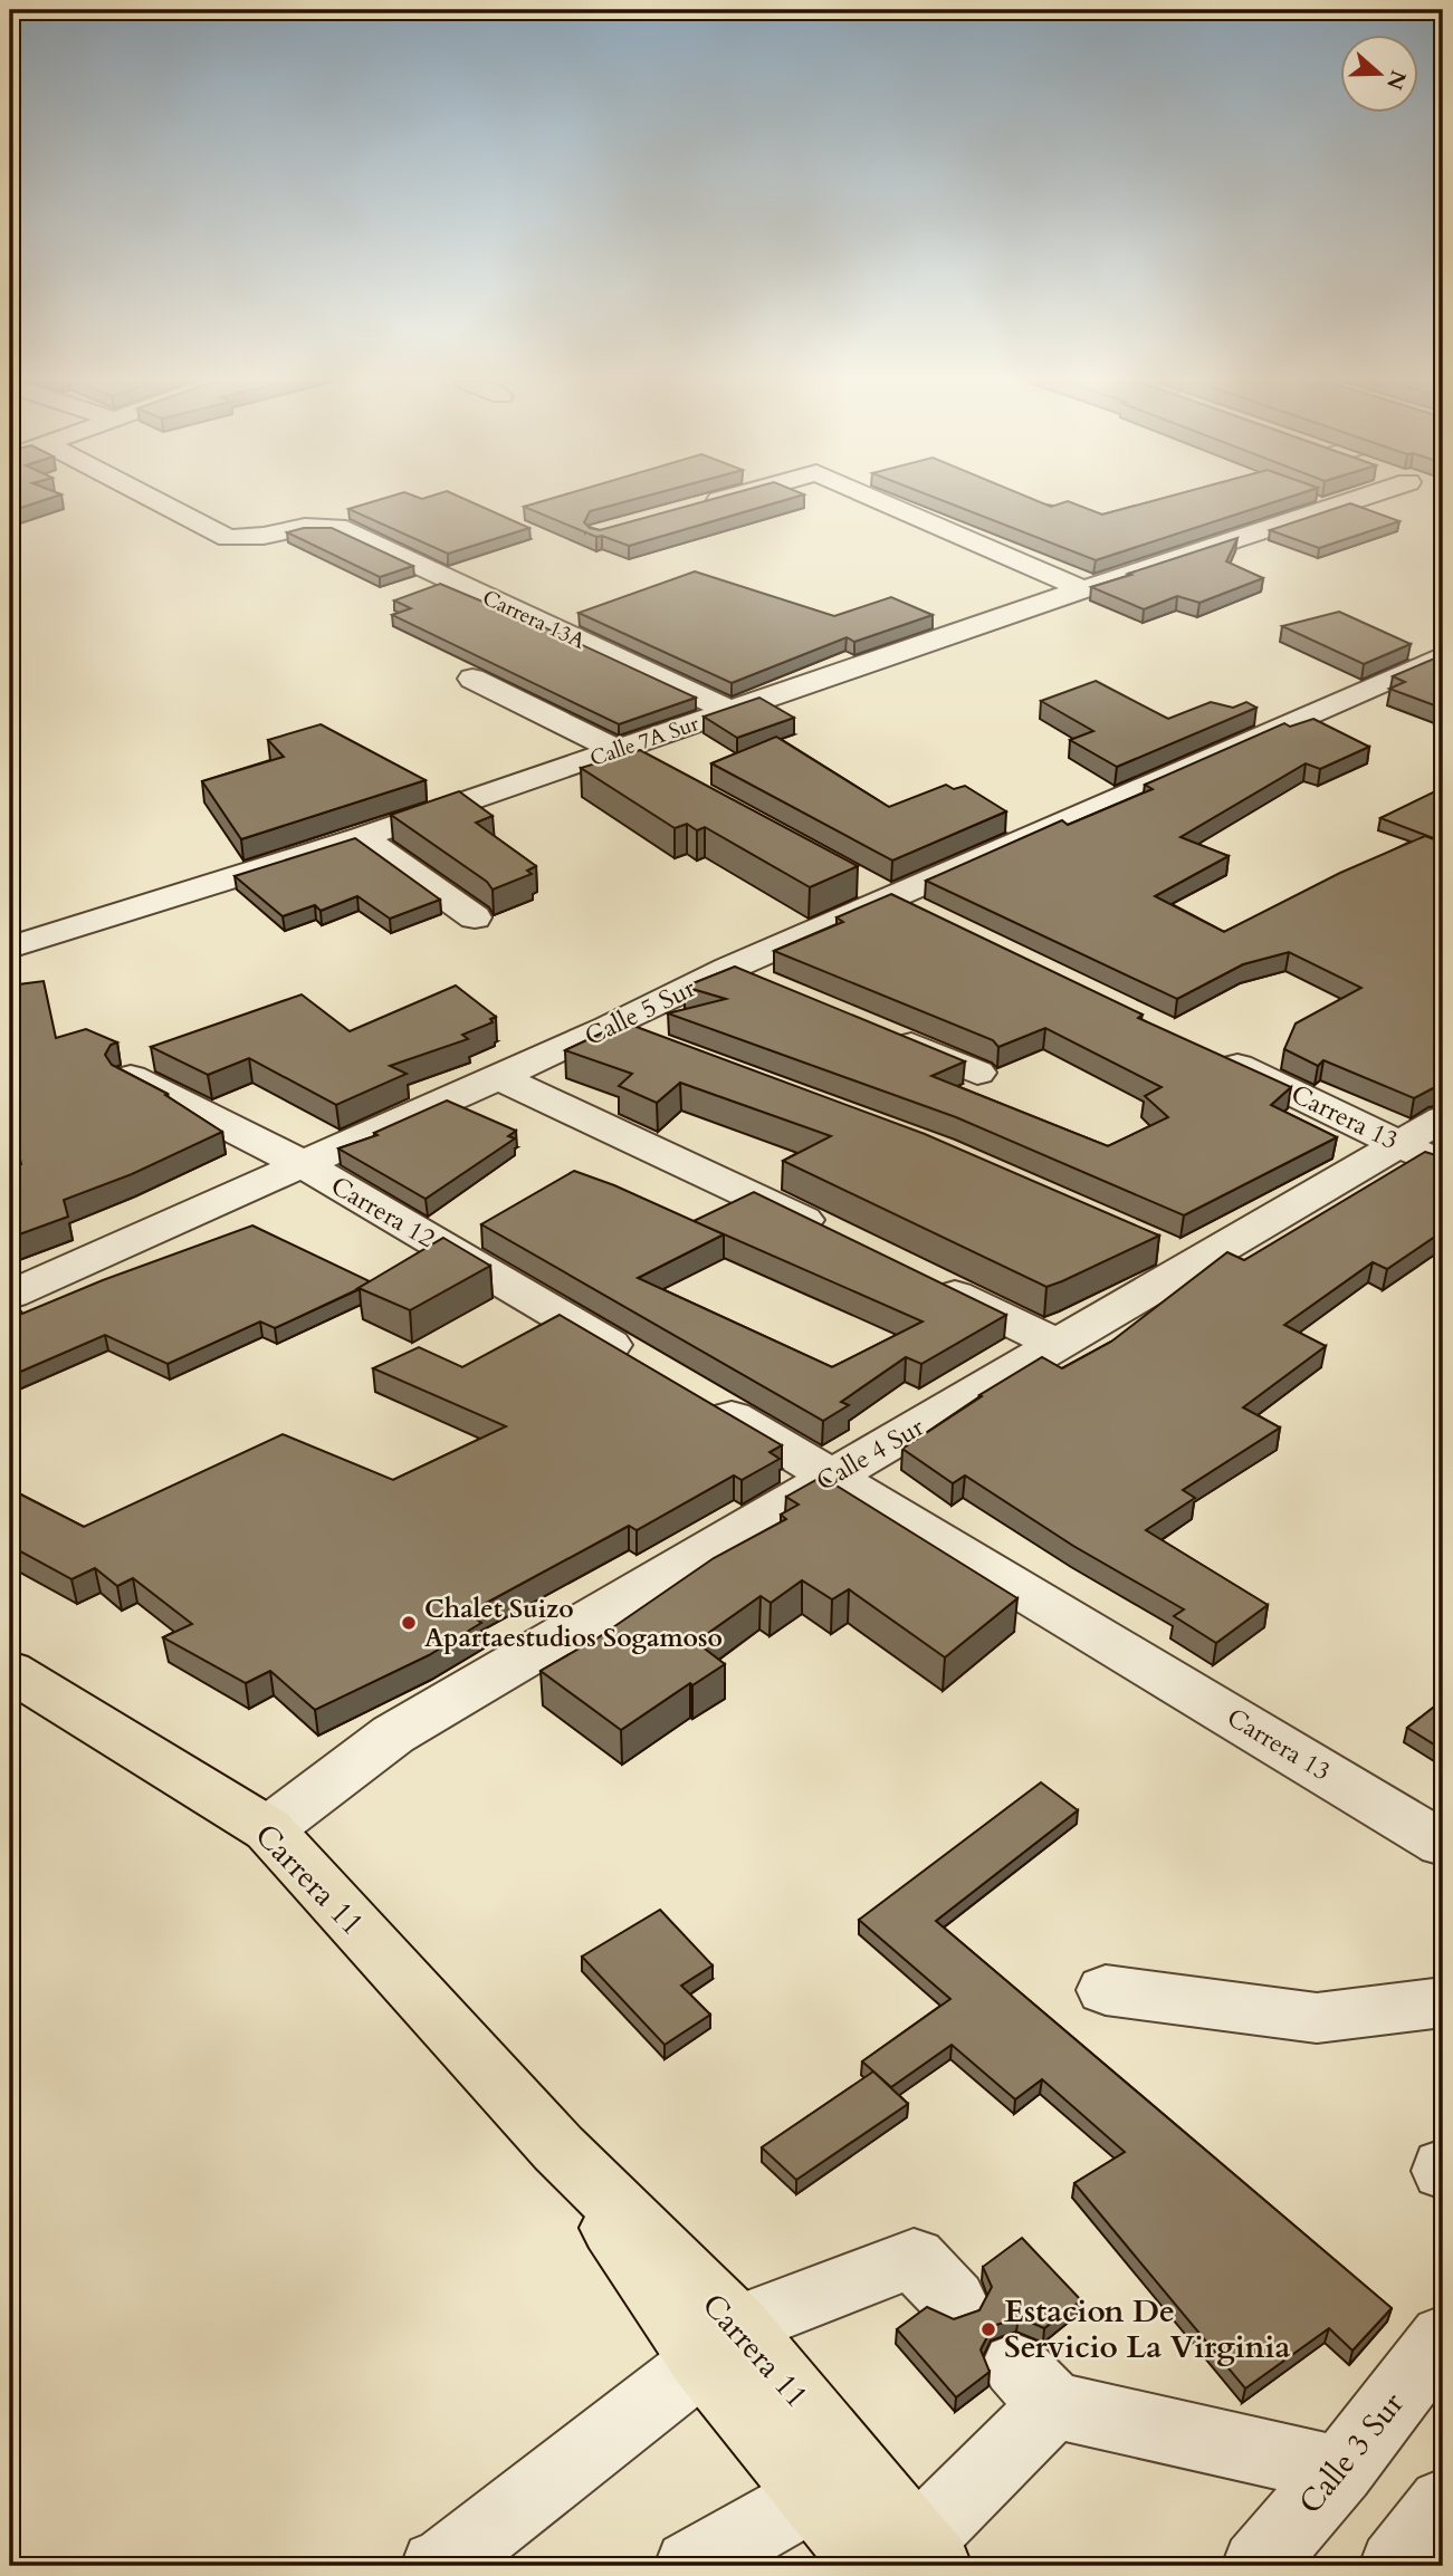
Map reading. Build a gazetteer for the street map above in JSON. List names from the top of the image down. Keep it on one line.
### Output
{"streets":{"main road":["Carrera 11"],"street":["Carrera 13A","Calle 7A Sur","Calle 5 Sur","Carrera 13","Carrera 12","Calle 4 Sur","Calle 3 Sur"]},"crossings":[["Carrera 13A","Calle 7A Sur"],["Calle 5 Sur","Carrera 12"],["Carrera 13","Calle 4 Sur"],["Calle 4 Sur","Carrera 11"]],"places":["Chalet Suizo Apartaestudios Sogamoso","Estacion De Servicio La Virginia"],"north":"right"}
